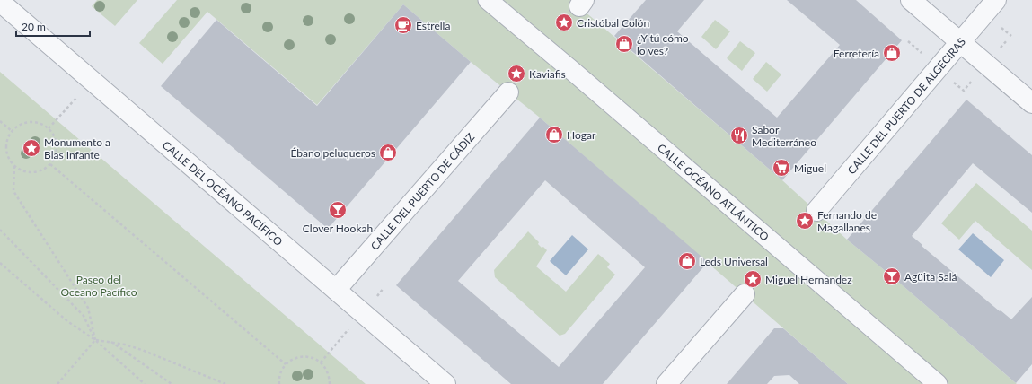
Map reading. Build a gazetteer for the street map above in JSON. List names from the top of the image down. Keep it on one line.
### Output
{"streets":{"street":["CALLE DEL PUERTO DE ALGECIRAS","CALLE DEL PUERTO DE CÁDIZ","CALLE OCÉANO ATLÁNTICO","CALLE DEL OCÉANO PACÍFICO"]},"crossings":[["CALLE DEL PUERTO DE CÁDIZ","CALLE DEL OCÉANO PACÍFICO"]],"parks":["Paseo del Oceano Pacífico"],"places":{"place":["Cristóbal Colón","Kaviafis","Monumento a Blas Infante","Fernando de Magallanes","Miguel Hernandez"],"cafe":["Estrella"],"shop":["¿Y tú cómo lo ves?","Ferretería","Hogar","Ébano peluqueros","Leds Universal"],"restaurant":["Sabor Mediterráneo"],"supermarket":["Miguel"],"bar":["Clover Hookah","Agüita Salá"]},"scale_bar":"20 m"}
